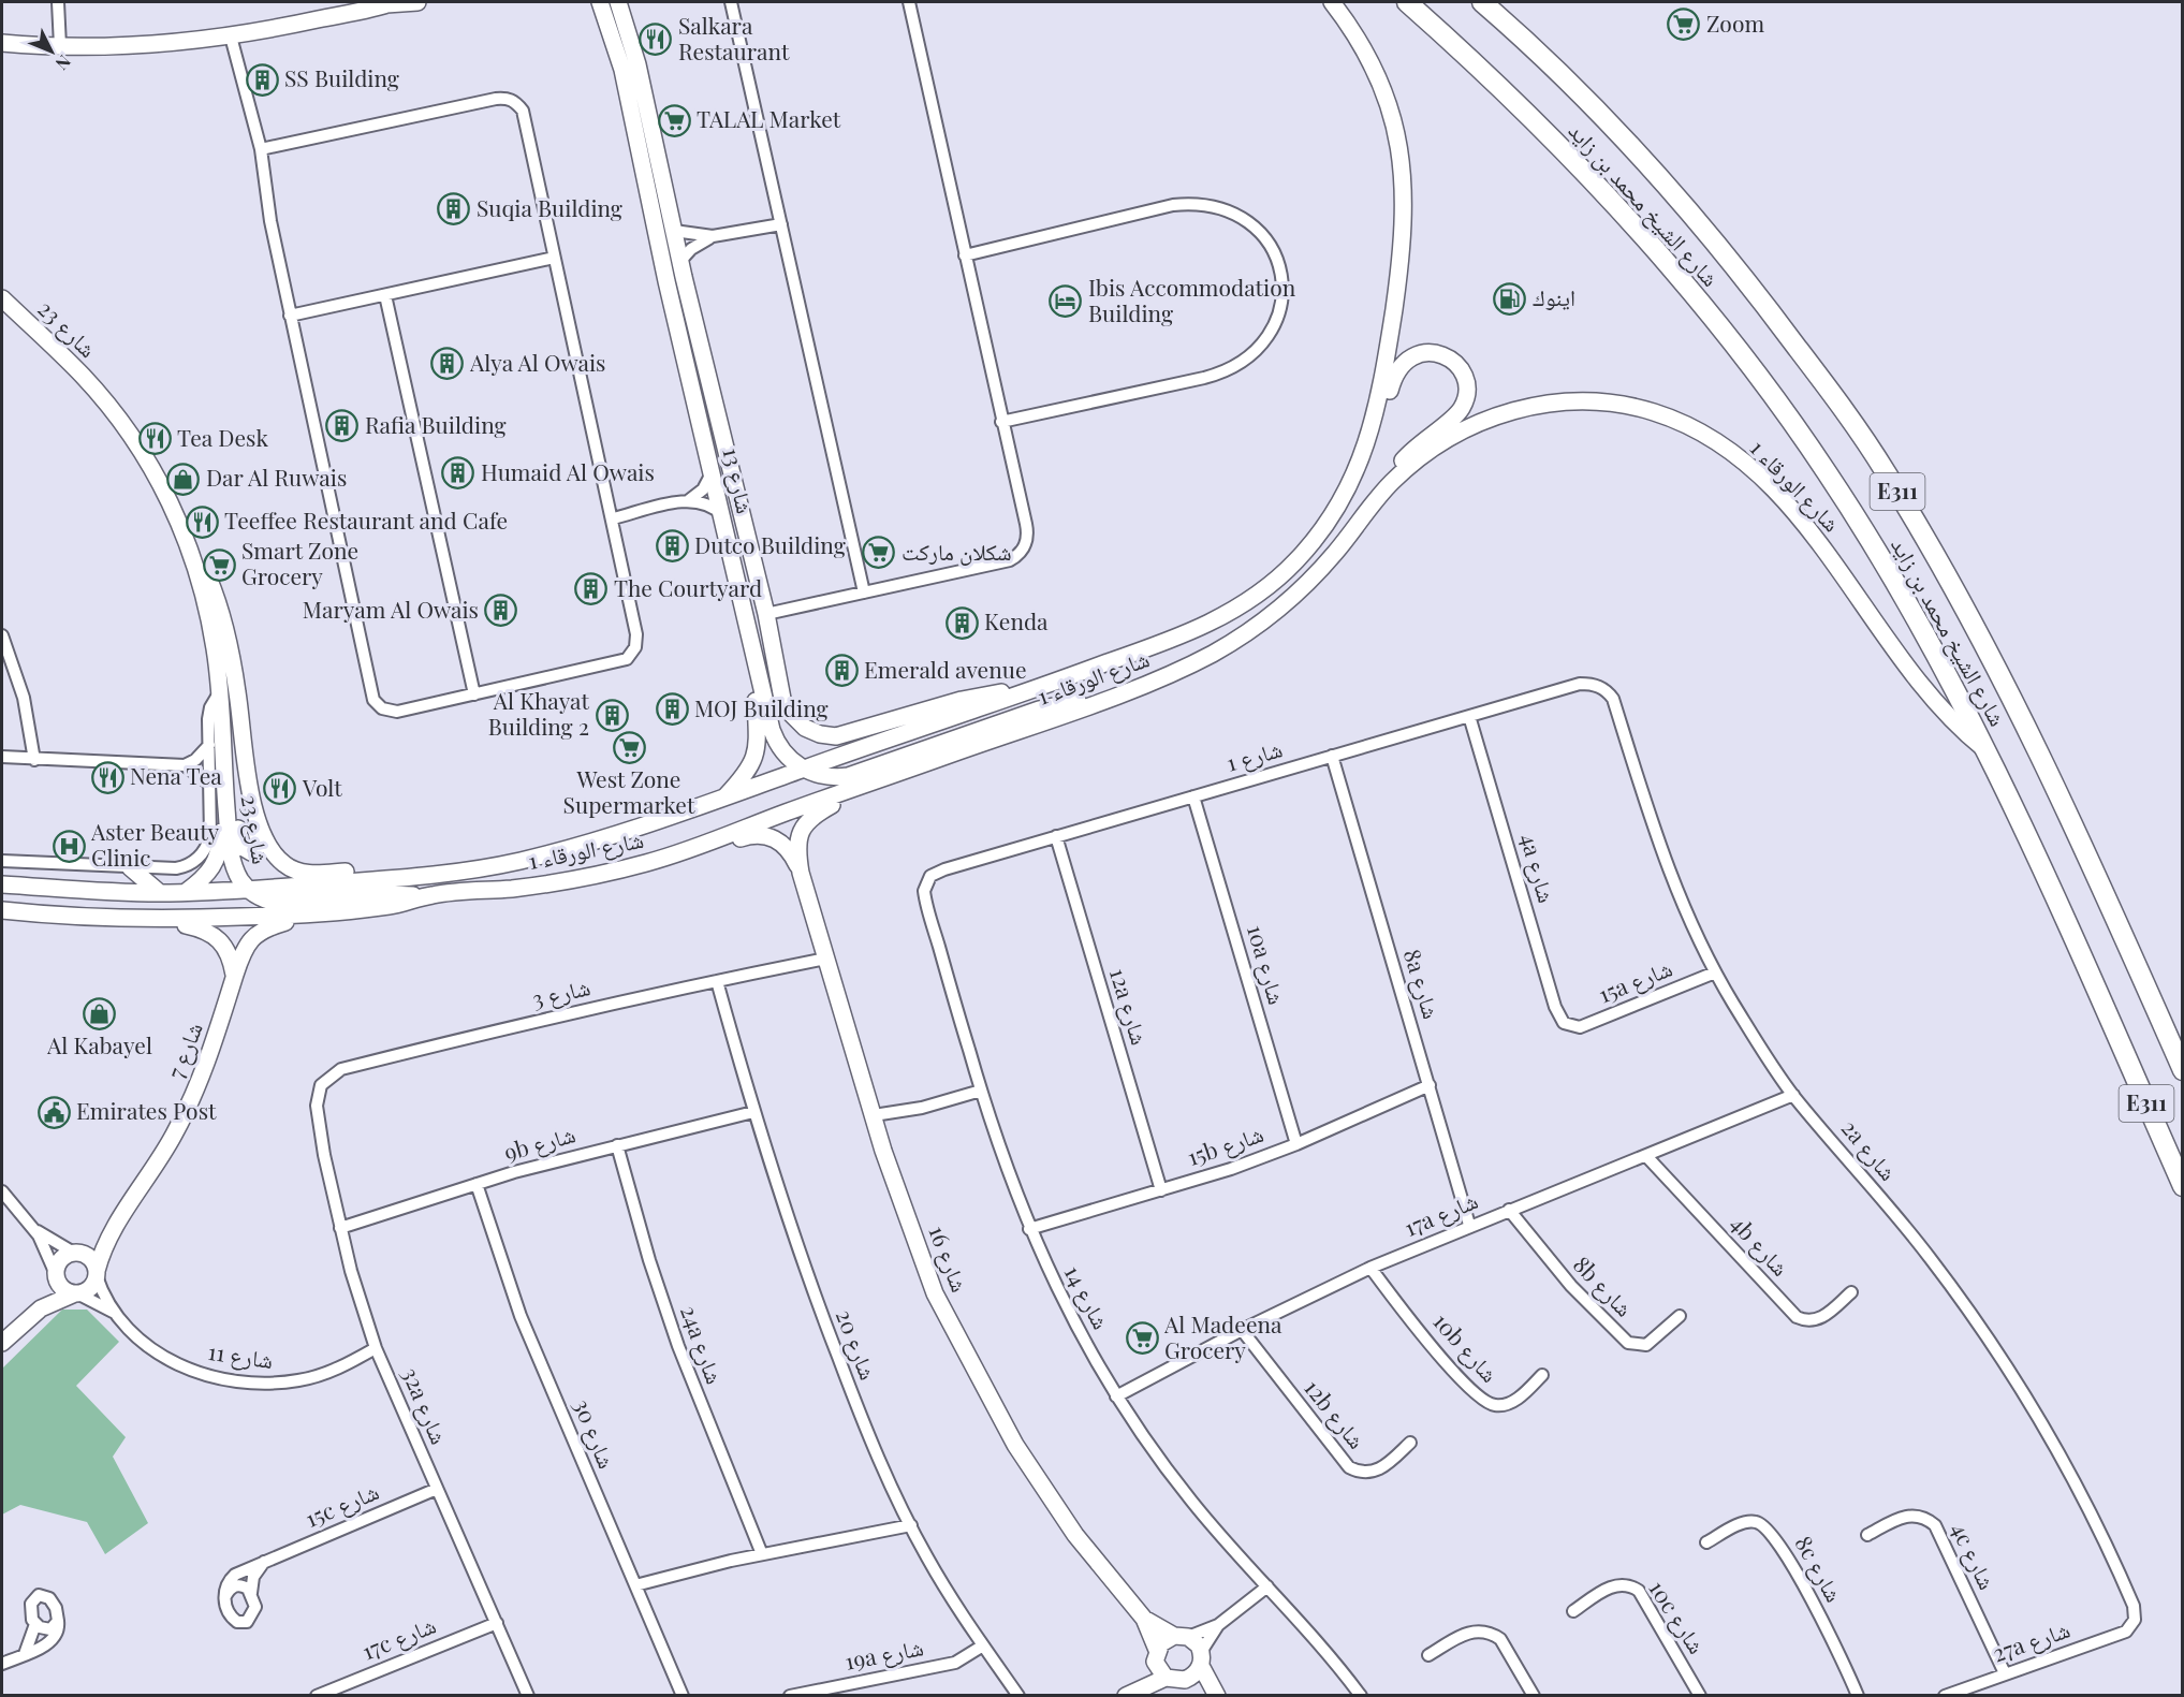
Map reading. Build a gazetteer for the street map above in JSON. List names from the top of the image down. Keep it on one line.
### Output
{"streets":{"highway":["شارع الشيخ محمد بن زايد","E311"],"street":["شارع 23","شارع 13","شارع الورقاء 1","شارع 1","4a شارع","10a شارع","15a شارع","8a شارع","شارع 3","12a شارع","شارع 7","9b شارع","15b شارع","2a شارع","17a شارع","4b شارع","شارع 16","8b شارع","شارع 14","24a شارع","شارع 20","10b شارع","شارع 11","32a شارع","12b شارع","شارع 30","15c شارع","4c شارع","8c شارع","10c شارع","17c شارع","27a شارع","19a شارع"]},"crossings":[["شارع الشيخ محمد بن زايد","شارع الورقاء 1"],["شارع 23","شارع الورقاء 1"],["شارع 13","شارع الورقاء 1"],["شارع الورقاء 1","شارع 7"],["شارع الورقاء 1","شارع 16"],["شارع 1","4a شارع"],["شارع 1","10a شارع"],["شارع 1","8a شارع"],["شارع 1","12a شارع"],["شارع 1","2a شارع"],["شارع 1","شارع 14"],["4a شارع","15a شارع"],["10a شارع","15b شارع"],["15a شارع","2a شارع"],["8a شارع","15b شارع"],["8a شارع","17a شارع"],["شارع 3","شارع 16"],["شارع 3","شارع 20"],["شارع 3","32a شارع"],["12a شارع","15b شارع"],["شارع 7","شارع 11"],["9b شارع","24a شارع"],["9b شارع","شارع 20"],["9b شارع","32a شارع"],["9b شارع","شارع 30"],["15b شارع","شارع 14"],["2a شارع","17a شارع"],["2a شارع","27a شارع"],["17a شارع","4b شارع"],["17a شارع","8b شارع"],["17a شارع","شارع 14"],["17a شارع","10b شارع"],["17a شارع","12b شارع"],["شارع 20","19a شارع"],["شارع 11","32a شارع"],["32a شارع","15c شارع"],["32a شارع","17c شارع"],["4c شارع","27a شارع"]],"places":{"supermarket":["Zoom","TALAL Market","شكلان ماركت","Smart Zone Grocery","West Zone Supermarket","Al Madeena Grocery"],"restaurant":["Salkara Restaurant","Tea Desk","Teeffee Restaurant and Cafe","Nena Tea","Volt"],"building":["SS Building","Suqia Building","Alya Al Owais","Rafia Building","Humaid Al Owais","Dutco Building","The Courtyard","Maryam Al Owais","Kenda","Emerald avenue","MOJ Building","Al Khayat Building 2"],"fuel station":["اينوك"],"hotel":["Ibis Accommodation Building"],"shop":["Dar Al Ruwais","Al Kabayel"],"hospital":["Aster Beauty Clinic"],"public building":["Emirates Post"]},"north":"bottom right"}
